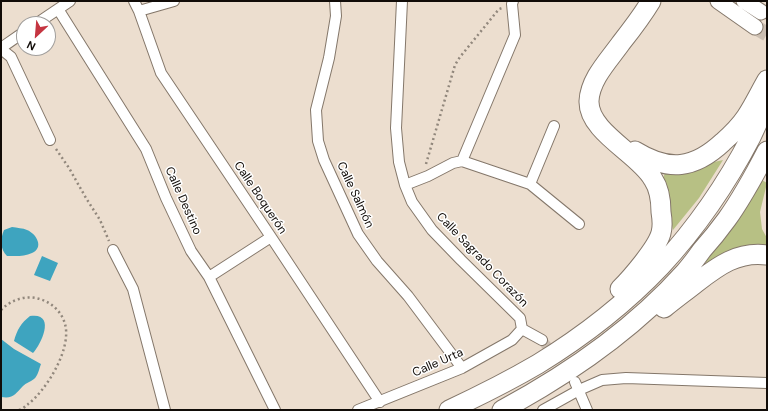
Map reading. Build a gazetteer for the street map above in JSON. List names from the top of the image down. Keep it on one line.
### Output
{"streets":{"street":["Calle Salmón","Calle Boquerón","Calle Destino","Calle Sagrado Corazón","Calle Urta"]},"crossings":[["Calle Salmón","Calle Urta"],["Calle Boquerón","Calle Urta"],["Calle Sagrado Corazón","Calle Urta"]],"north":"bottom left"}
